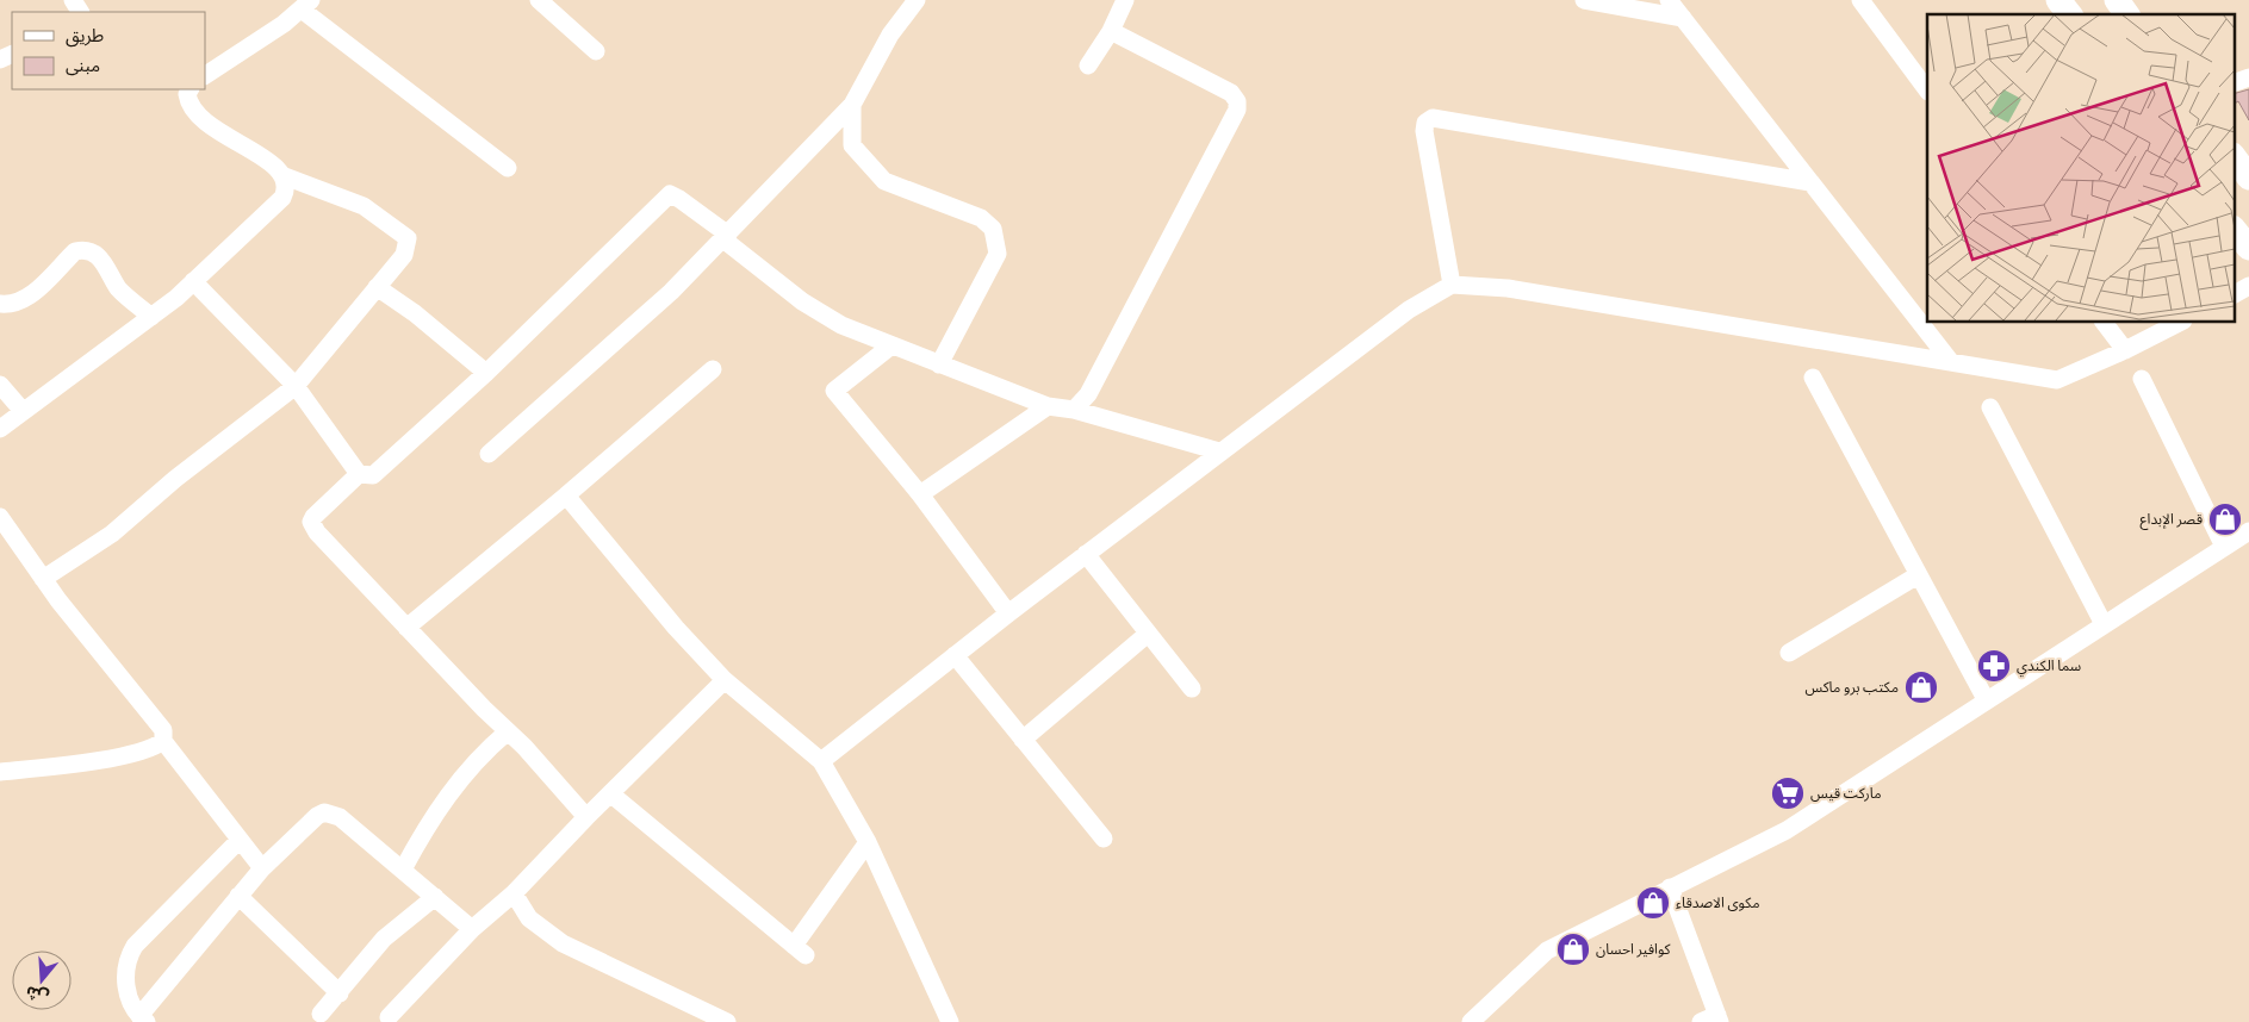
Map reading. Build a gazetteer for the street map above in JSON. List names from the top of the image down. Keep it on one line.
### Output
{"places":{"shop":["قصر الإبداع","مكتب برو ماكس","مكوى الاصدقاء","كوافير احسان"],"pharmacy":["سما الكندي"],"supermarket":["ماركت قيس"]},"legend":["طريق","مبنى"],"north":"bottom"}
